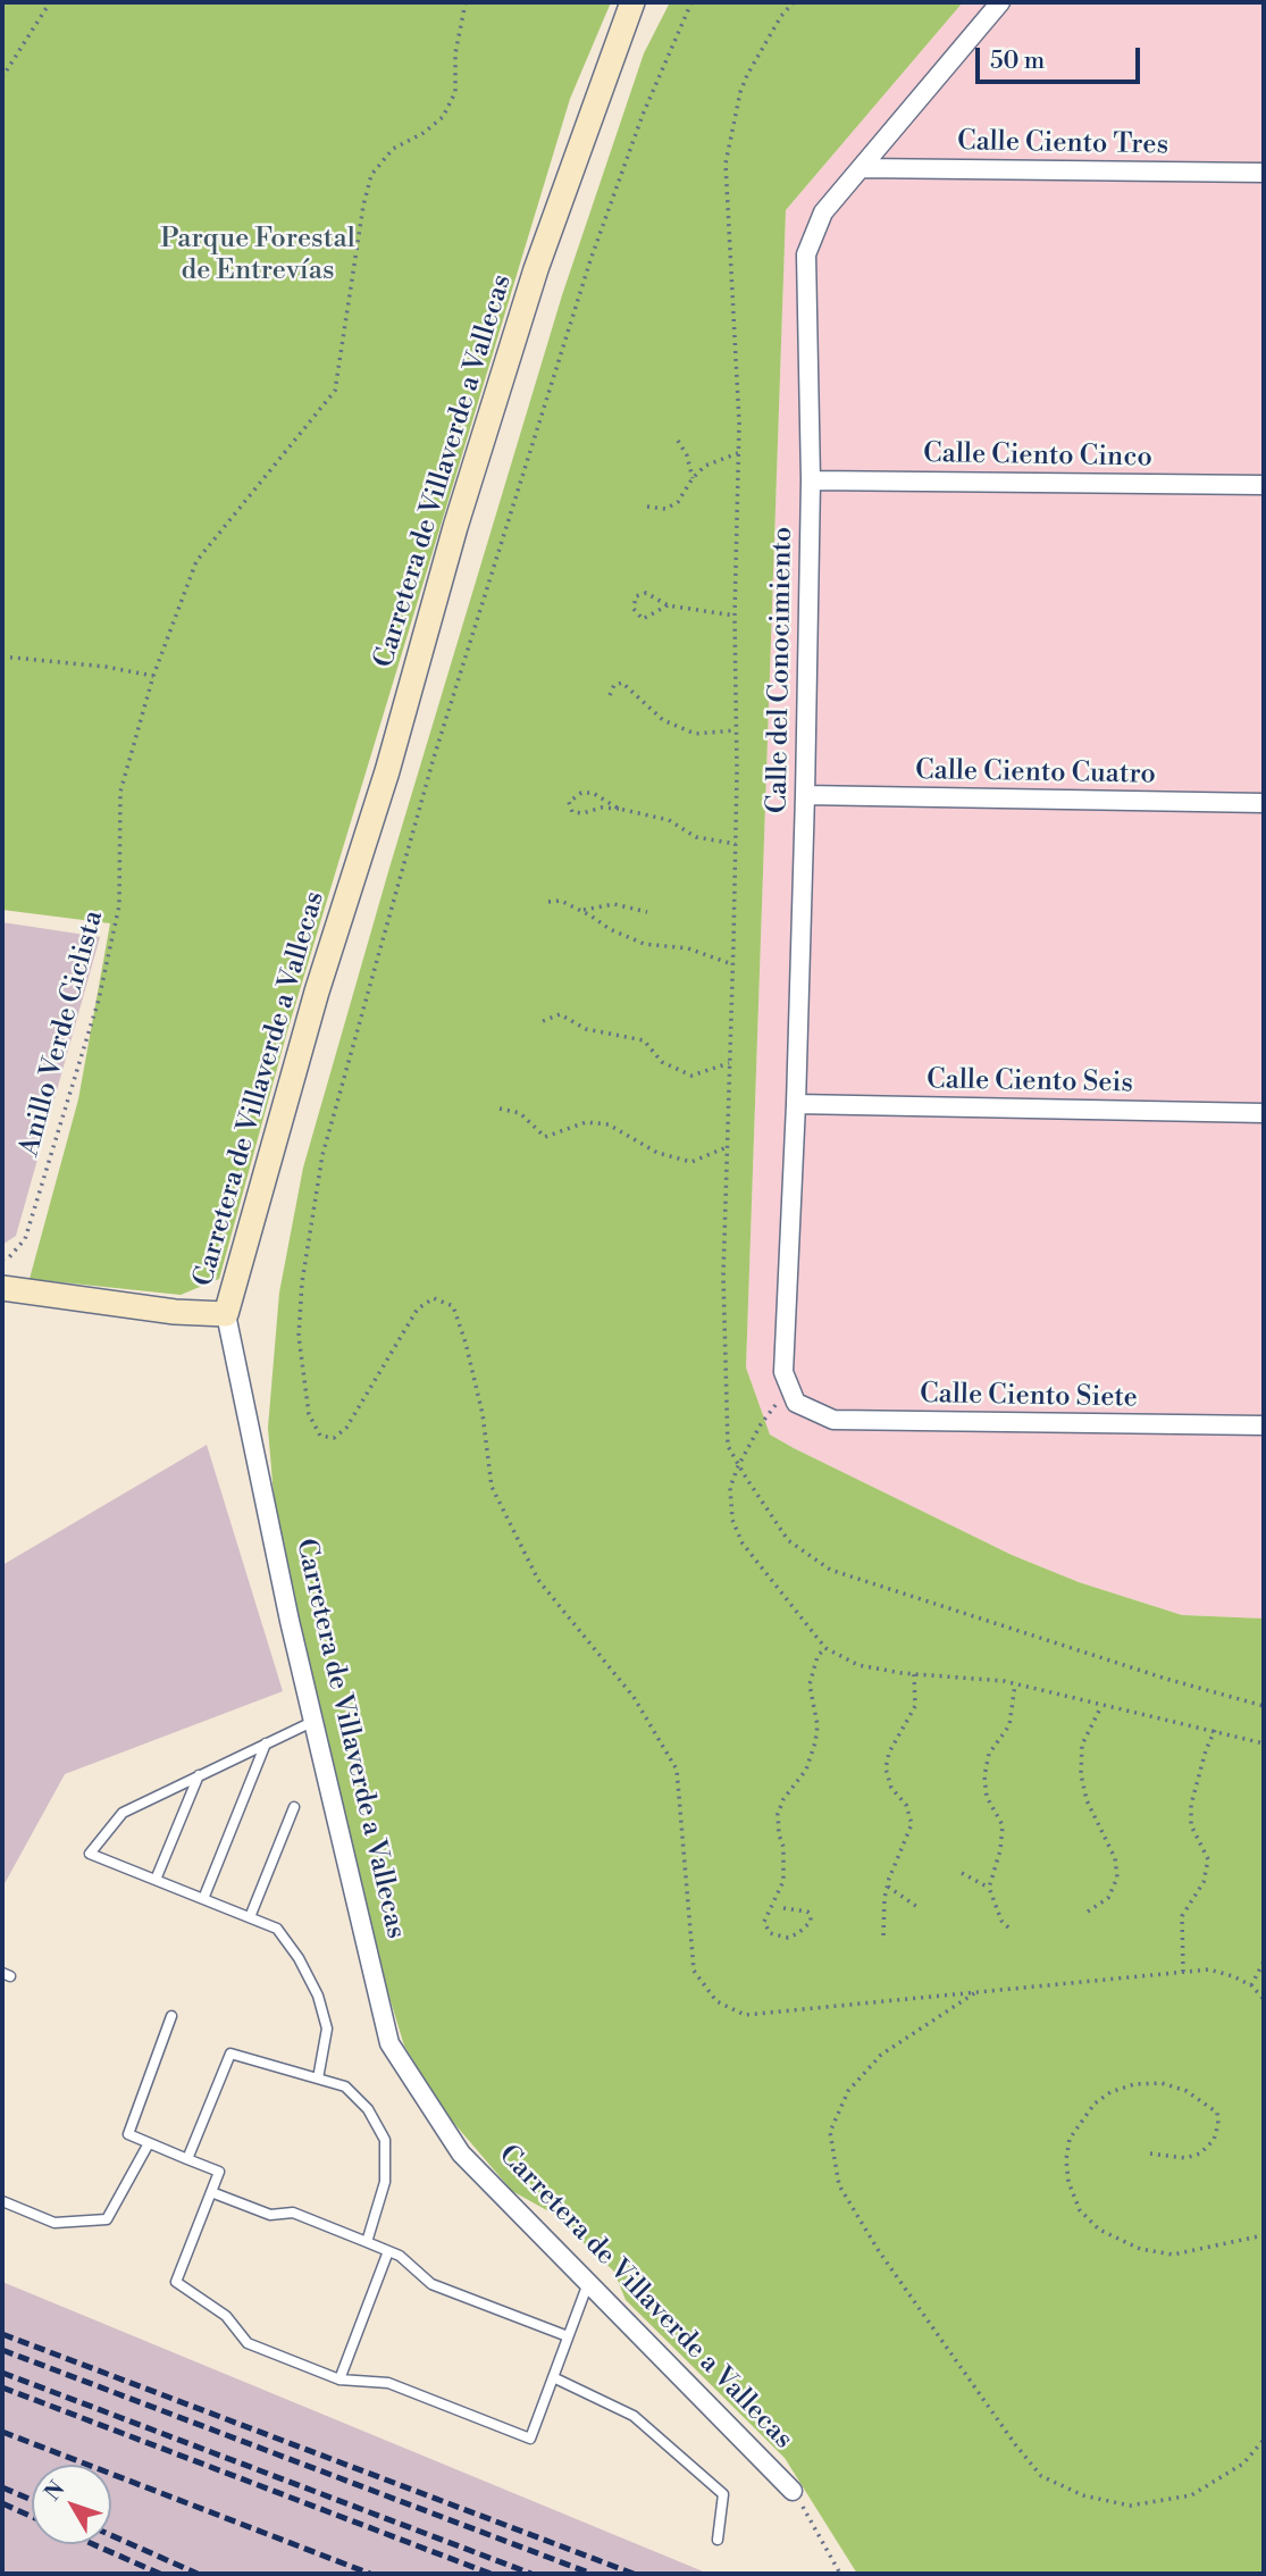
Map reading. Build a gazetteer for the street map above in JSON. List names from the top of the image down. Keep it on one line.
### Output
{"streets":{"main road":["Carretera de Villaverde a Vallecas"],"street":["Calle Ciento Tres","Calle Ciento Cinco","Calle del Conocimiento","Calle Ciento Cuatro","Calle Ciento Seis","Calle Ciento Siete"],"path":["Anillo Verde Ciclista"]},"crossings":[["Calle Ciento Tres","Calle del Conocimiento"],["Calle Ciento Cinco","Calle del Conocimiento"],["Calle del Conocimiento","Calle Ciento Cuatro"],["Calle del Conocimiento","Calle Ciento Seis"],["Calle del Conocimiento","Calle Ciento Siete"]],"parks":["Parque Forestal de Entrevías"],"scale_bar":"50 m","north":"top left"}
